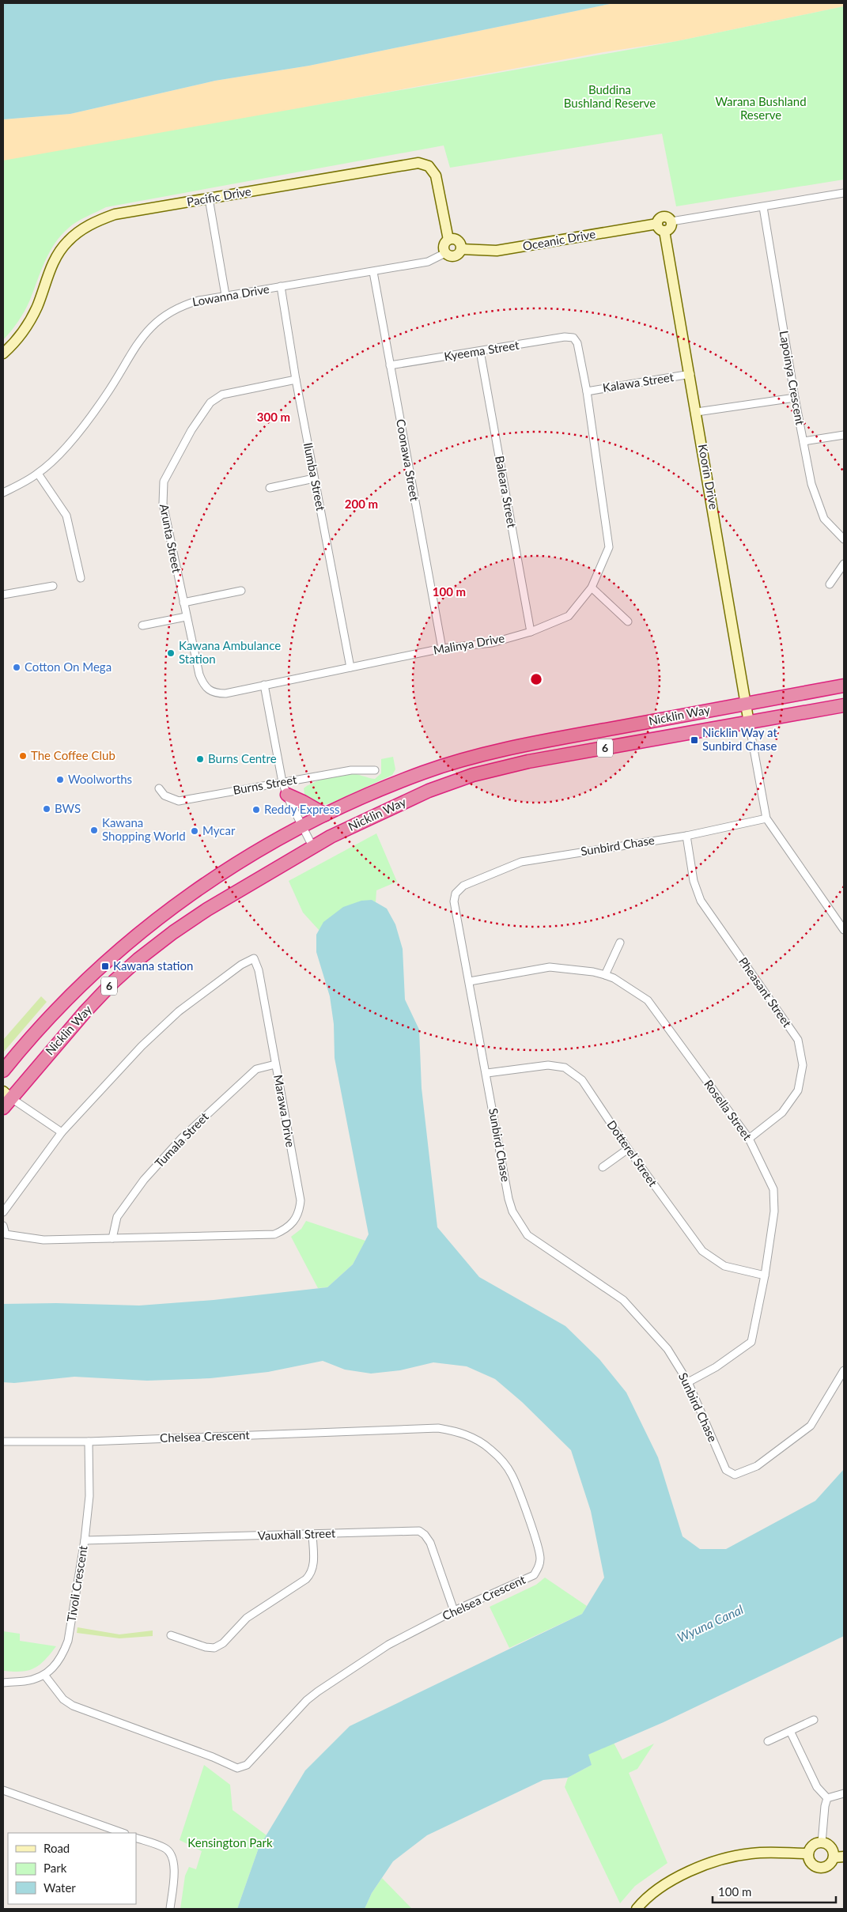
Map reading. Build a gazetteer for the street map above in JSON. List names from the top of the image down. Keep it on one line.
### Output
{"streets":{"highway":["Nicklin Way","6"],"street":["Pacific Drive","Oceanic Drive","Lowanna Drive","Kyeema Street","Lapoinya Crescent","Kalawa Street","Coonawa Street","Ilumba Street","Koorin Drive","Baleara Street","Arunta Street","Malinya Drive","Burns Street","Sunbird Chase","Pheasant Street","Rosella Street","Marawa Drive","Tumala Street","Dotterel Street","Chelsea Crescent","Vauxhall Street","Tivoli Crescent"]},"crossings":[["Pacific Drive","Oceanic Drive"],["Pacific Drive","Lowanna Drive"],["Oceanic Drive","Lowanna Drive"],["Oceanic Drive","Koorin Drive"],["Lowanna Drive","Coonawa Street"],["Lowanna Drive","Ilumba Street"],["Kyeema Street","Coonawa Street"],["Kyeema Street","Baleara Street"],["Kyeema Street","Malinya Drive"],["Kalawa Street","Koorin Drive"],["Kalawa Street","Malinya Drive"],["Coonawa Street","Malinya Drive"],["Ilumba Street","Arunta Street"],["Ilumba Street","Malinya Drive"],["Koorin Drive","Nicklin Way"],["Baleara Street","Malinya Drive"],["Arunta Street","Malinya Drive"],["Sunbird Chase","Pheasant Street"],["Sunbird Chase","Rosella Street"],["Sunbird Chase","Dotterel Street"],["Pheasant Street","Rosella Street"],["Rosella Street","Dotterel Street"],["Marawa Drive","Tumala Street"],["Chelsea Crescent","Vauxhall Street"],["Chelsea Crescent","Tivoli Crescent"],["Vauxhall Street","Tivoli Crescent"]],"water":["Wyuna Canal"],"parks":["Buddina Bushland Reserve","Warana Bushland Reserve","Kensington Park"],"places":{"other":["Kawana Ambulance Station","Cotton On Mega","The Coffee Club","Burns Centre","Woolworths","BWS","Reddy Express","Kawana Shopping World","Mycar"],"transit":["Nicklin Way at Sunbird Chase","Kawana station"]},"legend":["Road","Park","Water"],"scale_bar":"100 m","rings":["300 m","200 m","100 m"]}
